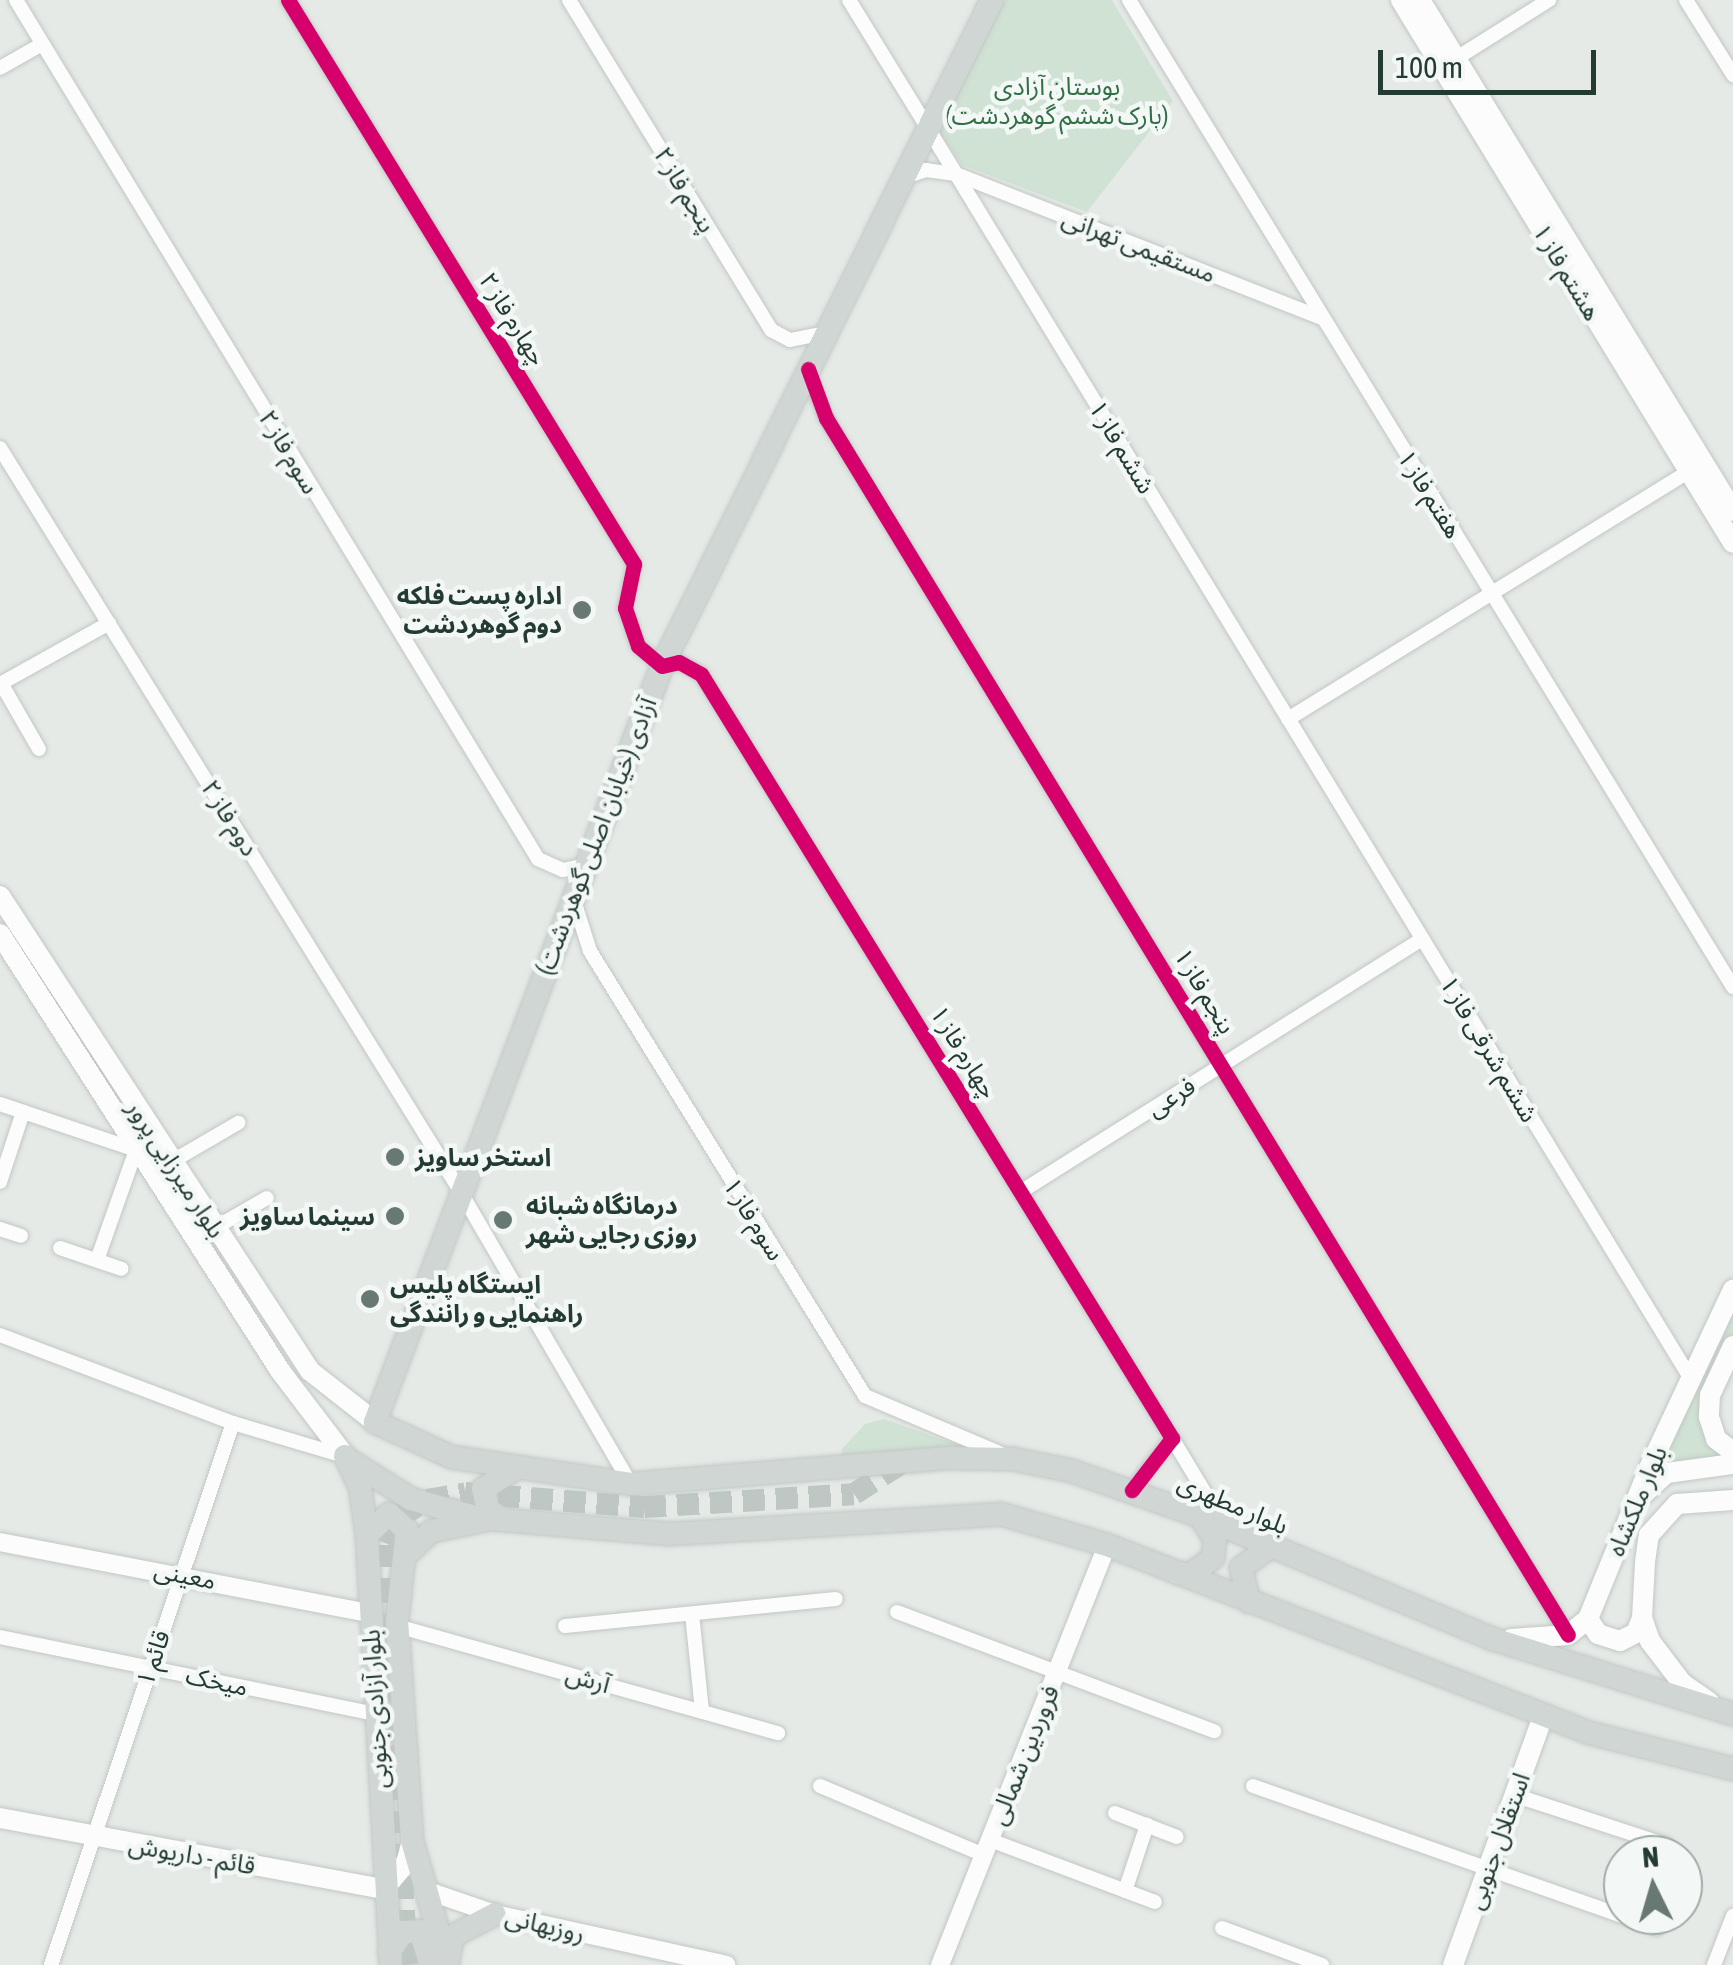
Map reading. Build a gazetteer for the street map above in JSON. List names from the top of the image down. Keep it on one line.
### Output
{"streets":{"main road":["هشتم فاز ۱","آزادی (خیابان اصلی گوهردشت)","بلوار میرزایی پرور","بلوار ملکشاه","بلوار مطهری","بلوار آزادی جنوبی","استقلال جنوبی","قائم - داریوش"],"street":["پنجم فاز ۲","مستقیمی تهرانی","چهارم فاز ۲","ششم فاز ۱","سوم فاز ۲","هفتم فاز ۱","دوم فاز ۲","پنجم فاز ۱","ششم شرقی فاز ۱","چهارم فاز ۱","فرعی","سوم فاز ۱","معینی","قائم ۱","آرش","میخک","فروردین شمالی","روزبهانی"]},"crossings":[["پنجم فاز ۲","آزادی (خیابان اصلی گوهردشت)"],["مستقیمی تهرانی","ششم فاز ۱"],["مستقیمی تهرانی","هفتم فاز ۱"],["چهارم فاز ۲","آزادی (خیابان اصلی گوهردشت)"],["چهارم فاز ۲","چهارم فاز ۱"],["ششم فاز ۱","آزادی (خیابان اصلی گوهردشت)"],["ششم فاز ۱","ششم شرقی فاز ۱"],["سوم فاز ۲","آزادی (خیابان اصلی گوهردشت)"],["دوم فاز ۲","آزادی (خیابان اصلی گوهردشت)"],["دوم فاز ۲","بلوار مطهری"],["آزادی (خیابان اصلی گوهردشت)","پنجم فاز ۱"],["آزادی (خیابان اصلی گوهردشت)","چهارم فاز ۱"],["آزادی (خیابان اصلی گوهردشت)","بلوار میرزایی پرور"],["آزادی (خیابان اصلی گوهردشت)","سوم فاز ۱"],["آزادی (خیابان اصلی گوهردشت)","بلوار مطهری"],["پنجم فاز ۱","فرعی"],["پنجم فاز ۱","بلوار ملکشاه"],["ششم شرقی فاز ۱","فرعی"],["ششم شرقی فاز ۱","بلوار ملکشاه"],["چهارم فاز ۱","فرعی"],["چهارم فاز ۱","بلوار مطهری"],["بلوار میرزایی پرور","بلوار مطهری"],["بلوار میرزایی پرور","بلوار آزادی جنوبی"],["سوم فاز ۱","بلوار مطهری"],["معینی","قائم ۱"],["معینی","بلوار آزادی جنوبی"],["قائم ۱","میخک"],["قائم ۱","قائم - داریوش"],["آرش","بلوار آزادی جنوبی"],["میخک","بلوار آزادی جنوبی"],["بلوار آزادی جنوبی","قائم - داریوش"],["بلوار آزادی جنوبی","روزبهانی"]],"parks":["بوستان آزادی (پارک ششم گوهردشت)"],"places":["اداره پست فلکه دوم گوهردشت","استخر ساویز","سینما ساویز","درمانگاه شبانه روزی رجایی شهر","ایستگاه پلیس راهنمایی و رانندگی"],"scale_bar":"100 m","north":"top"}
